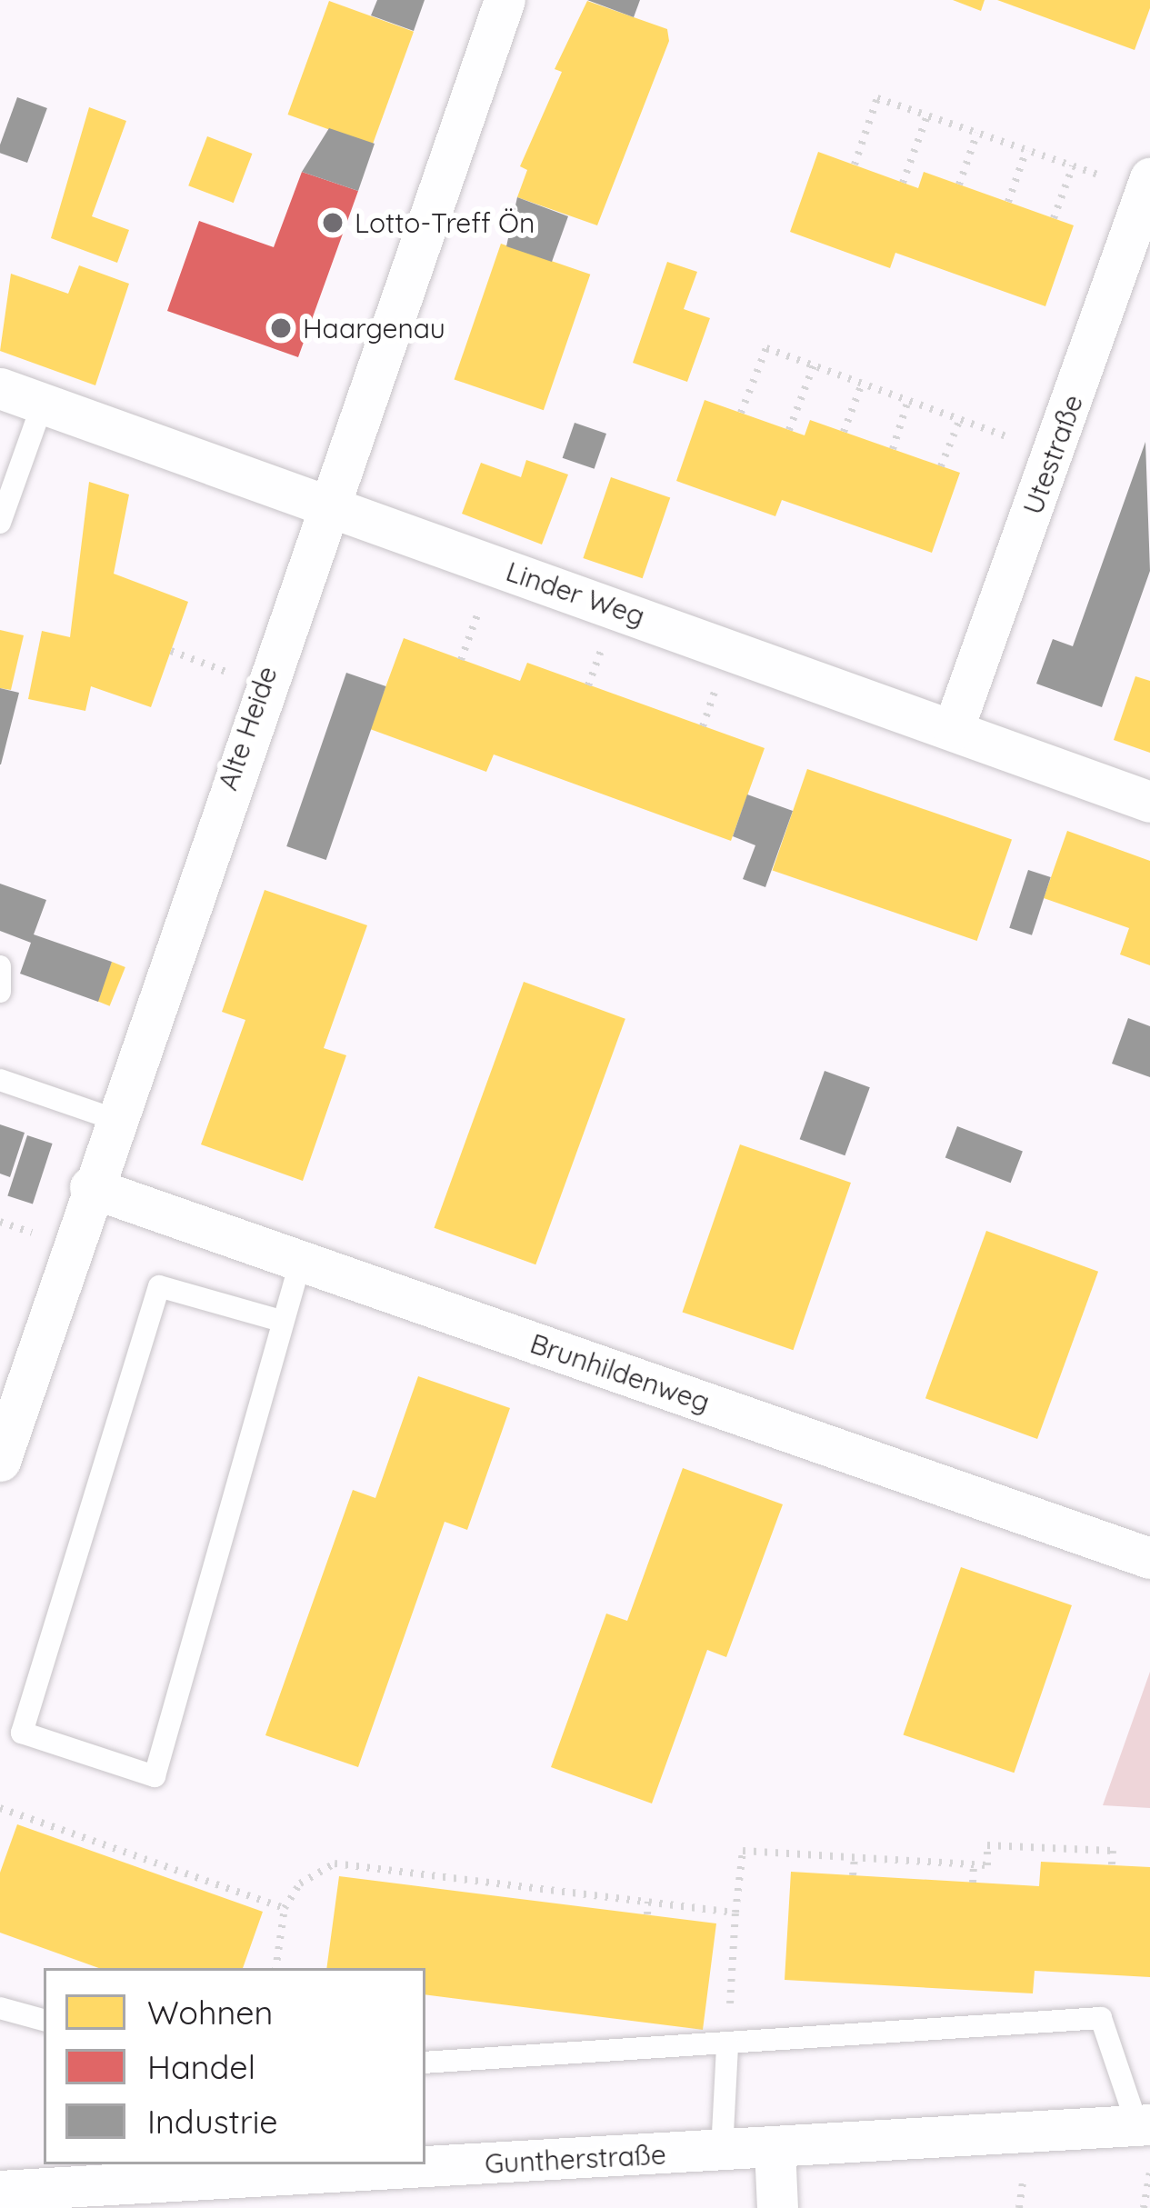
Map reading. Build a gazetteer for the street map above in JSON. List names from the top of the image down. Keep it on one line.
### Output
{"streets":{"street":["Utestraße","Linder Weg","Alte Heide","Brunhildenweg","Guntherstraße"]},"crossings":[["Utestraße","Linder Weg"],["Linder Weg","Alte Heide"],["Alte Heide","Brunhildenweg"]],"places":["Lotto-Treff Ön","Haargenau"],"legend":["Wohnen","Handel","Industrie"]}
